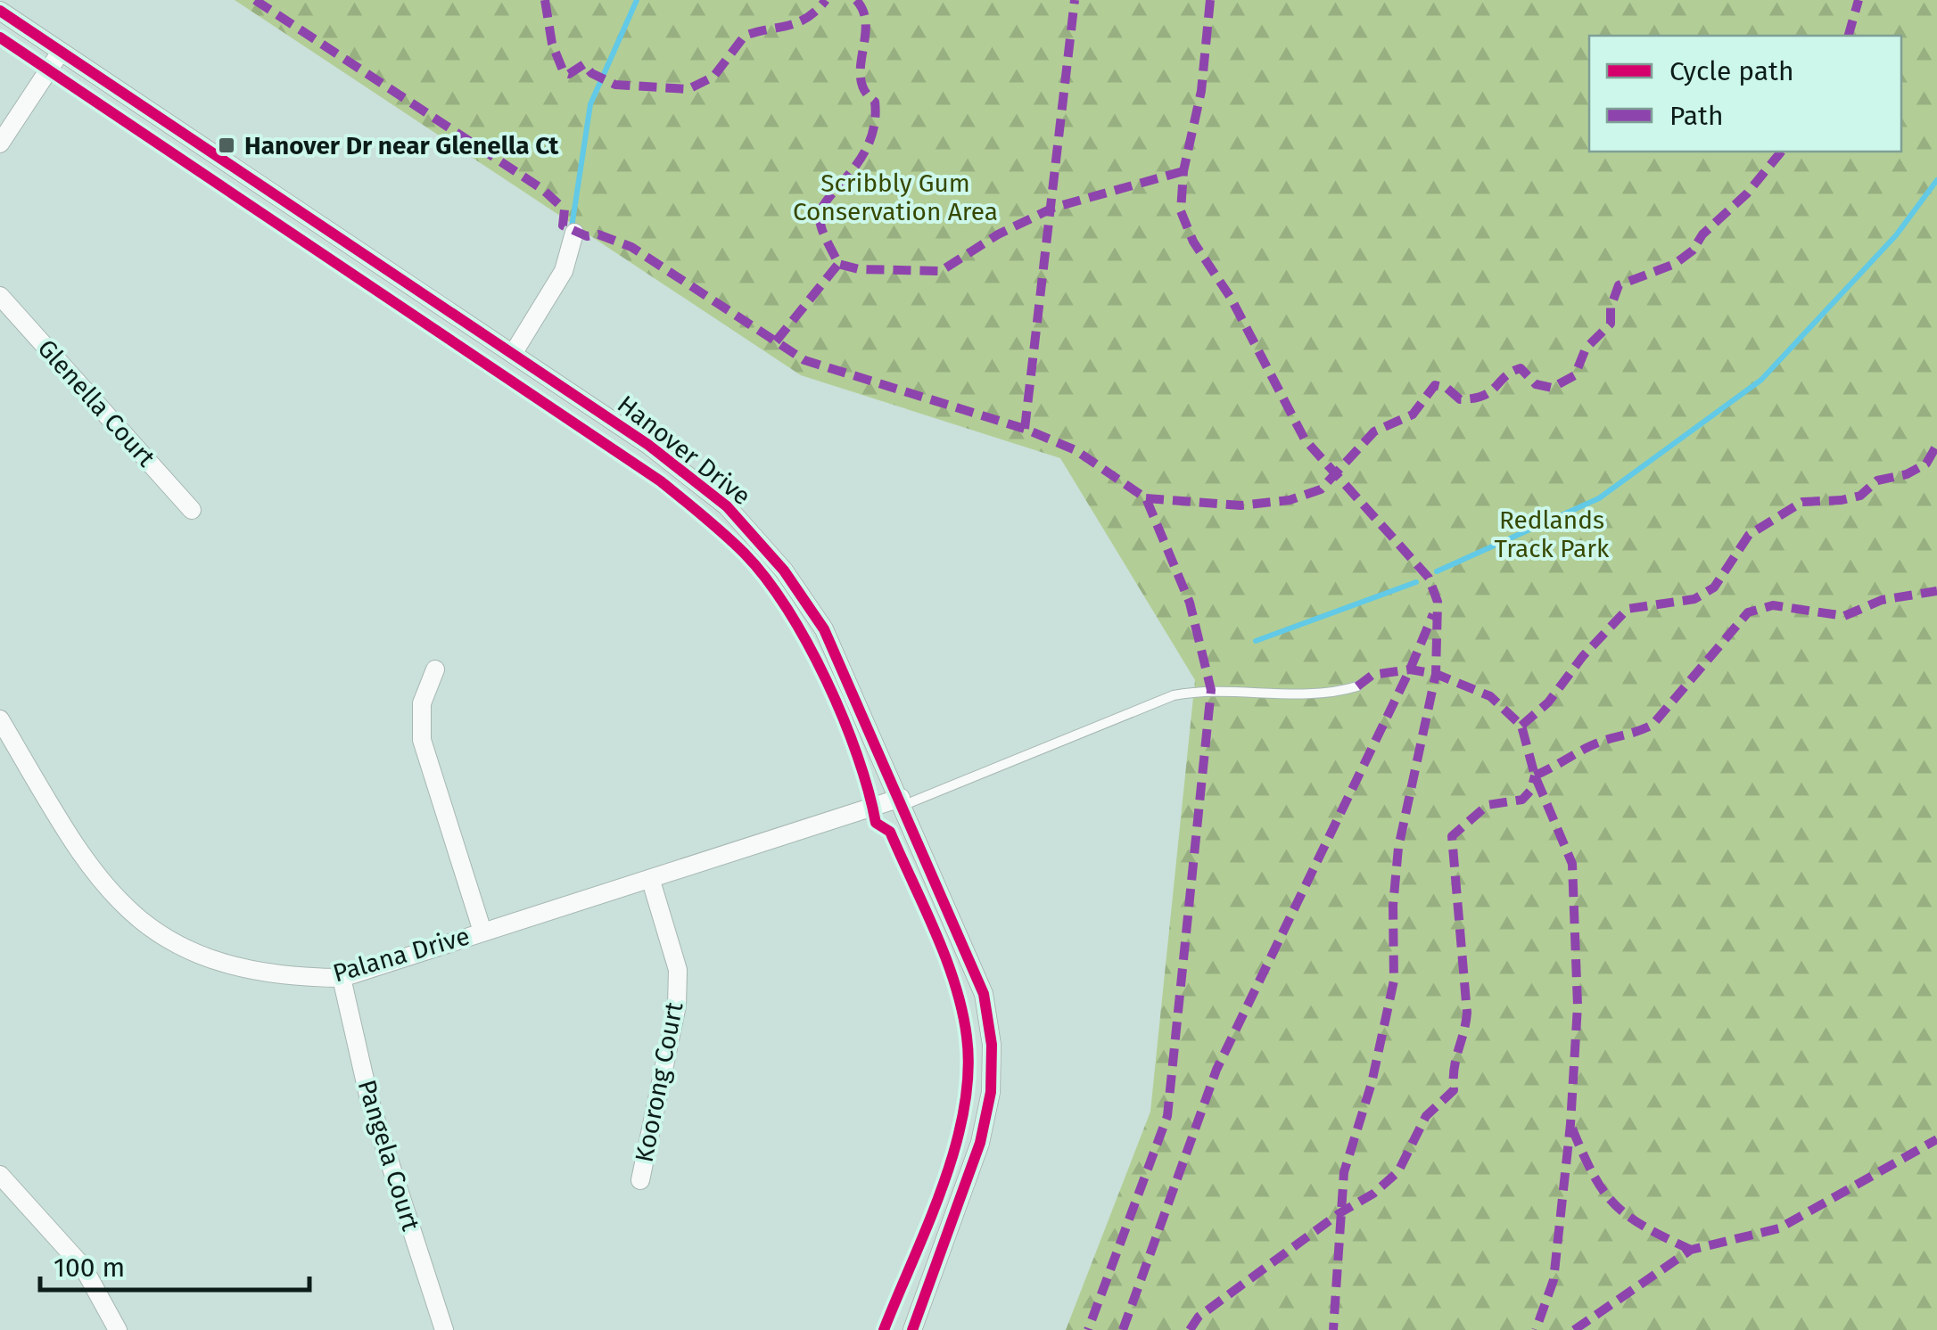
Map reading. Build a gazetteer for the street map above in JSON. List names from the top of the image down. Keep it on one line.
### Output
{"streets":{"street":["Glenella Court","Hanover Drive","Palana Drive","Koorong Court","Pangela Court"]},"crossings":[["Hanover Drive","Palana Drive"],["Palana Drive","Koorong Court"],["Palana Drive","Pangela Court"]],"parks":["Scribbly Gum Conservation Area","Redlands Track Park"],"places":{"transit":["Hanover Dr near Glenella Ct"]},"legend":["Cycle path","Path"],"scale_bar":"100 m"}
